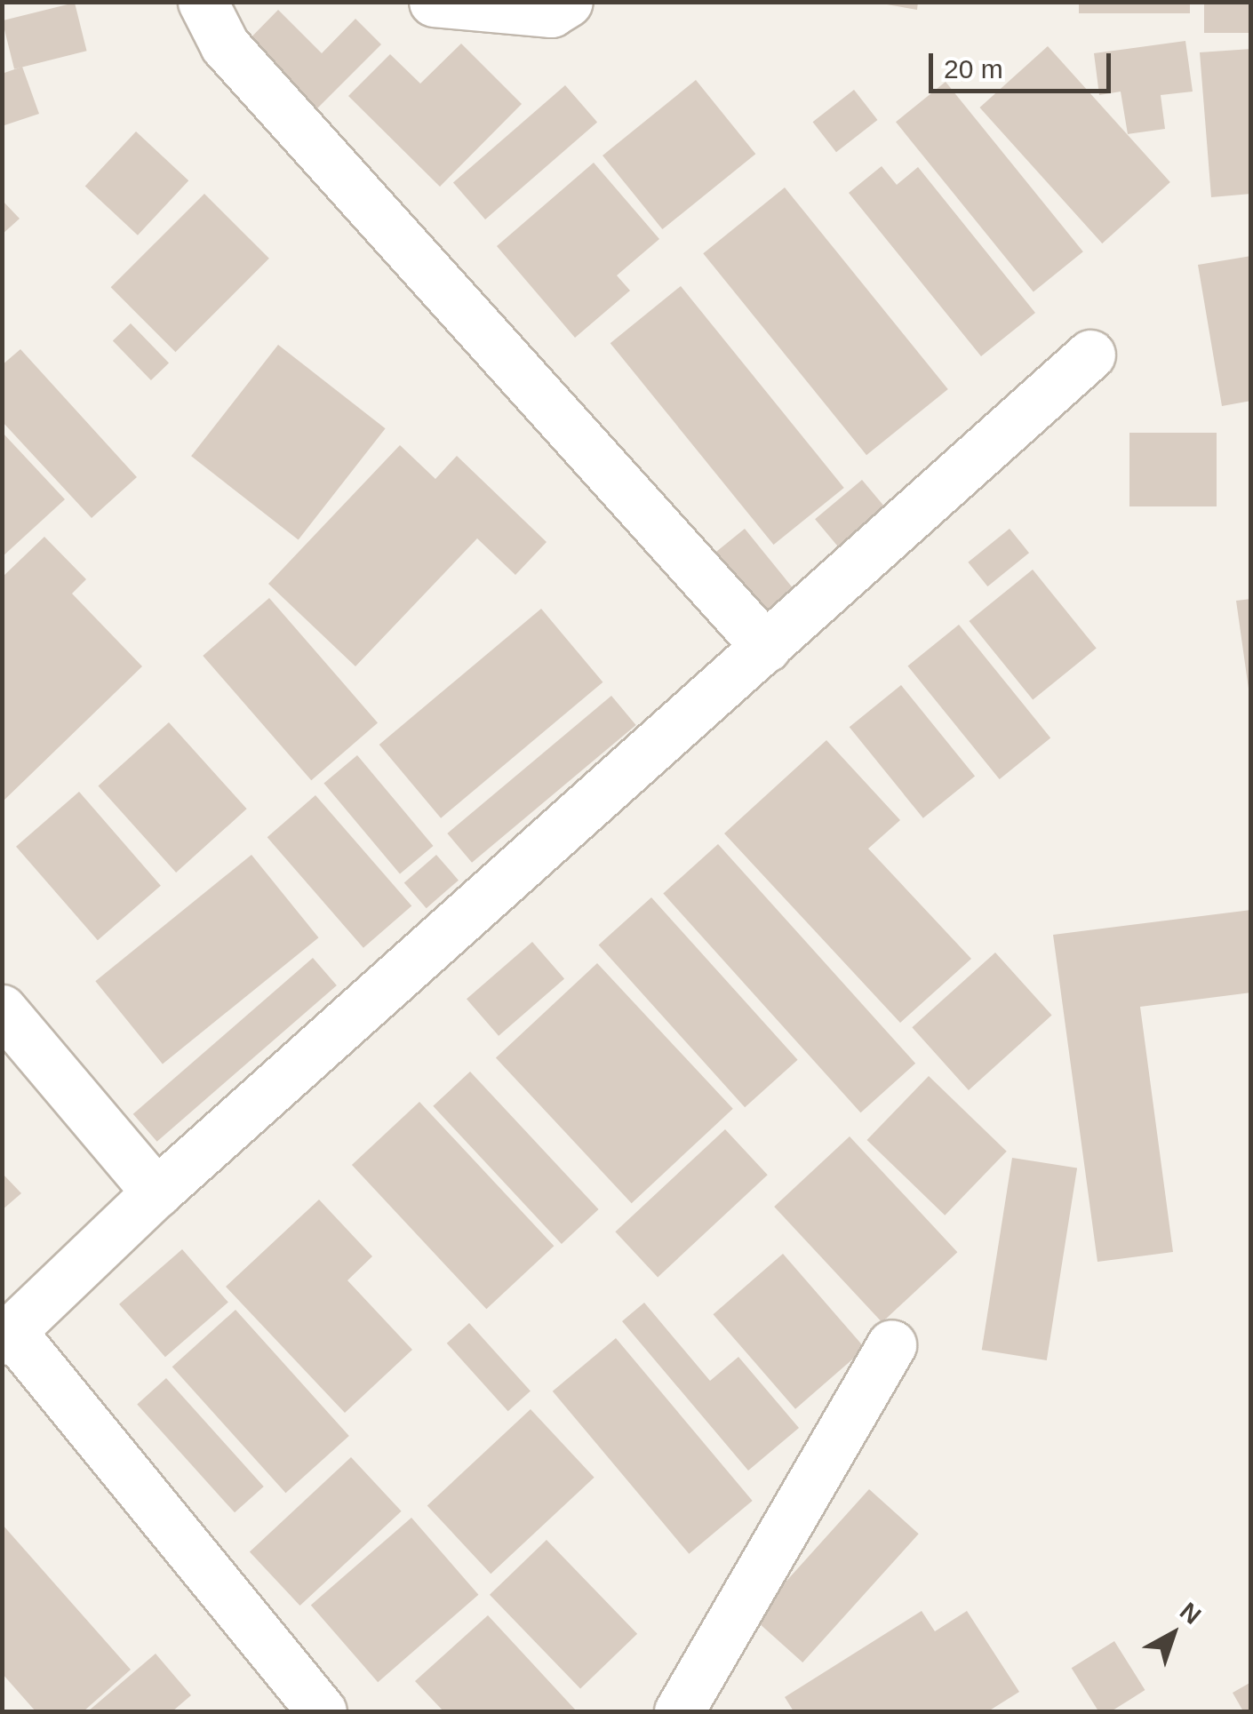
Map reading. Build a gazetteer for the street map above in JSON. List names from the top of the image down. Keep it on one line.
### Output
{"scale_bar":"20 m","north":"top right"}
